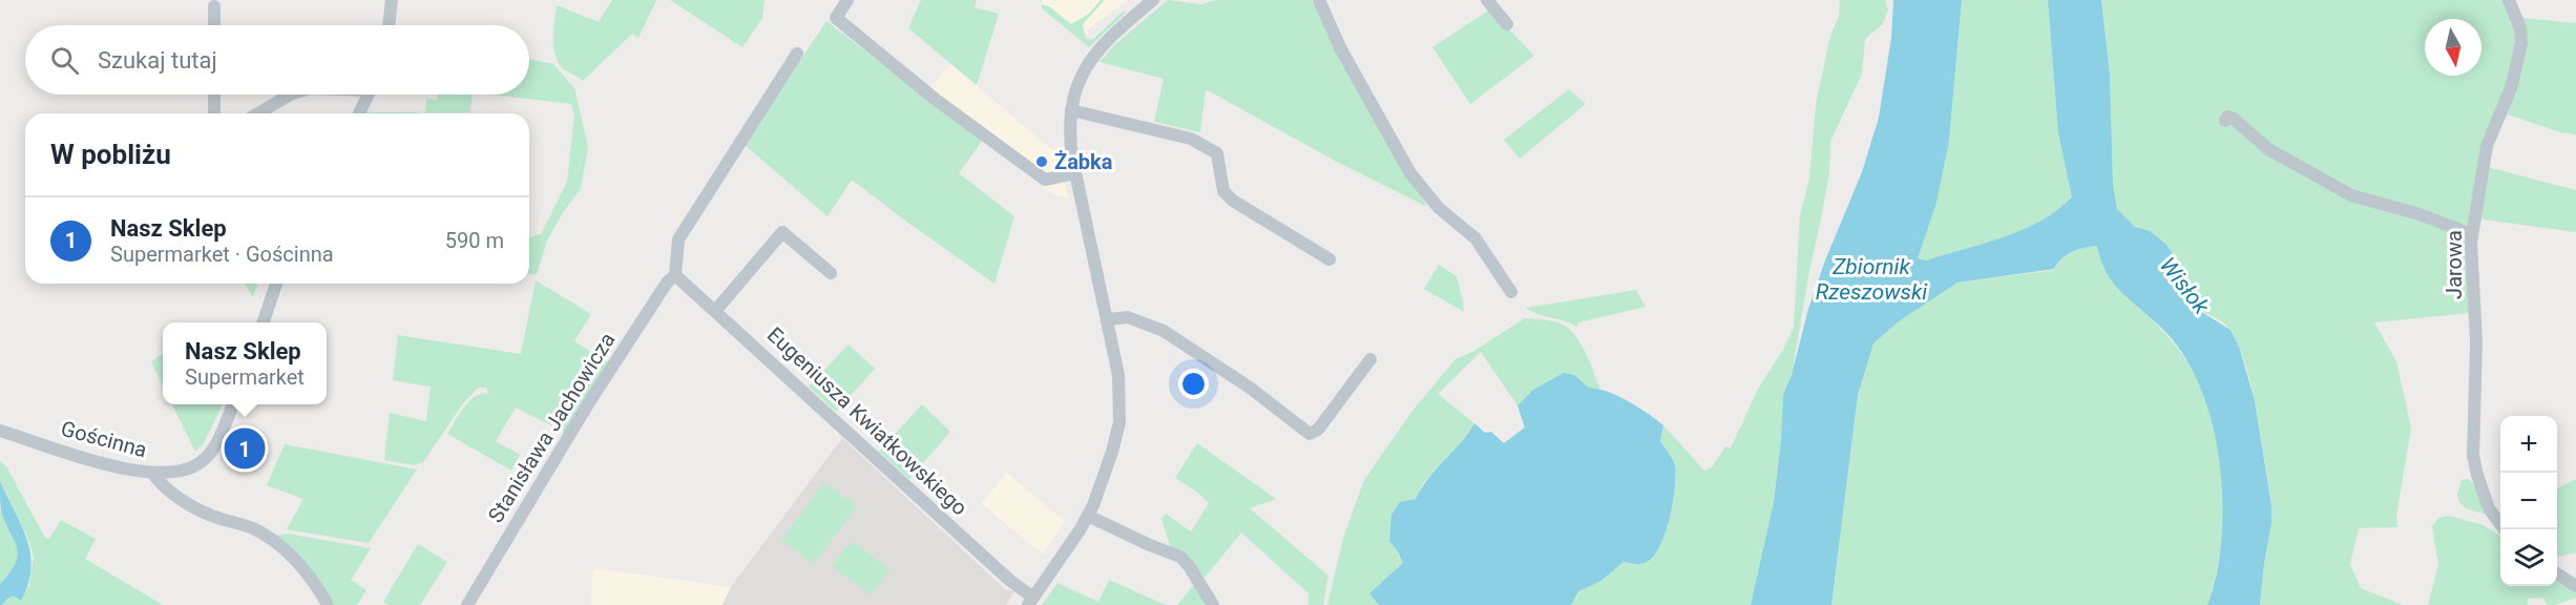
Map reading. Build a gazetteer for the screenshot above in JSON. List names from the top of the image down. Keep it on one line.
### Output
{"streets":{"street":["Jarowa","Eugeniusza Kwiatkowskiego","Stanisława Jachowicza","Gościnna"]},"crossings":[["Eugeniusza Kwiatkowskiego","Stanisława Jachowicza"]],"water":["Zbiornik Rzeszowski","Wisłok"],"places":["Żabka"],"north":"bottom","page":{"search":"Szukaj tutaj","heading":"W pobliżu","list":[{"mark":"1","name":"Nasz Sklep","note":"Supermarket · Gościnna","value":"590 m"}],"popup":["Nasz Sklep","Supermarket"],"map_buttons":["+","−"],"pins":"1"}}
